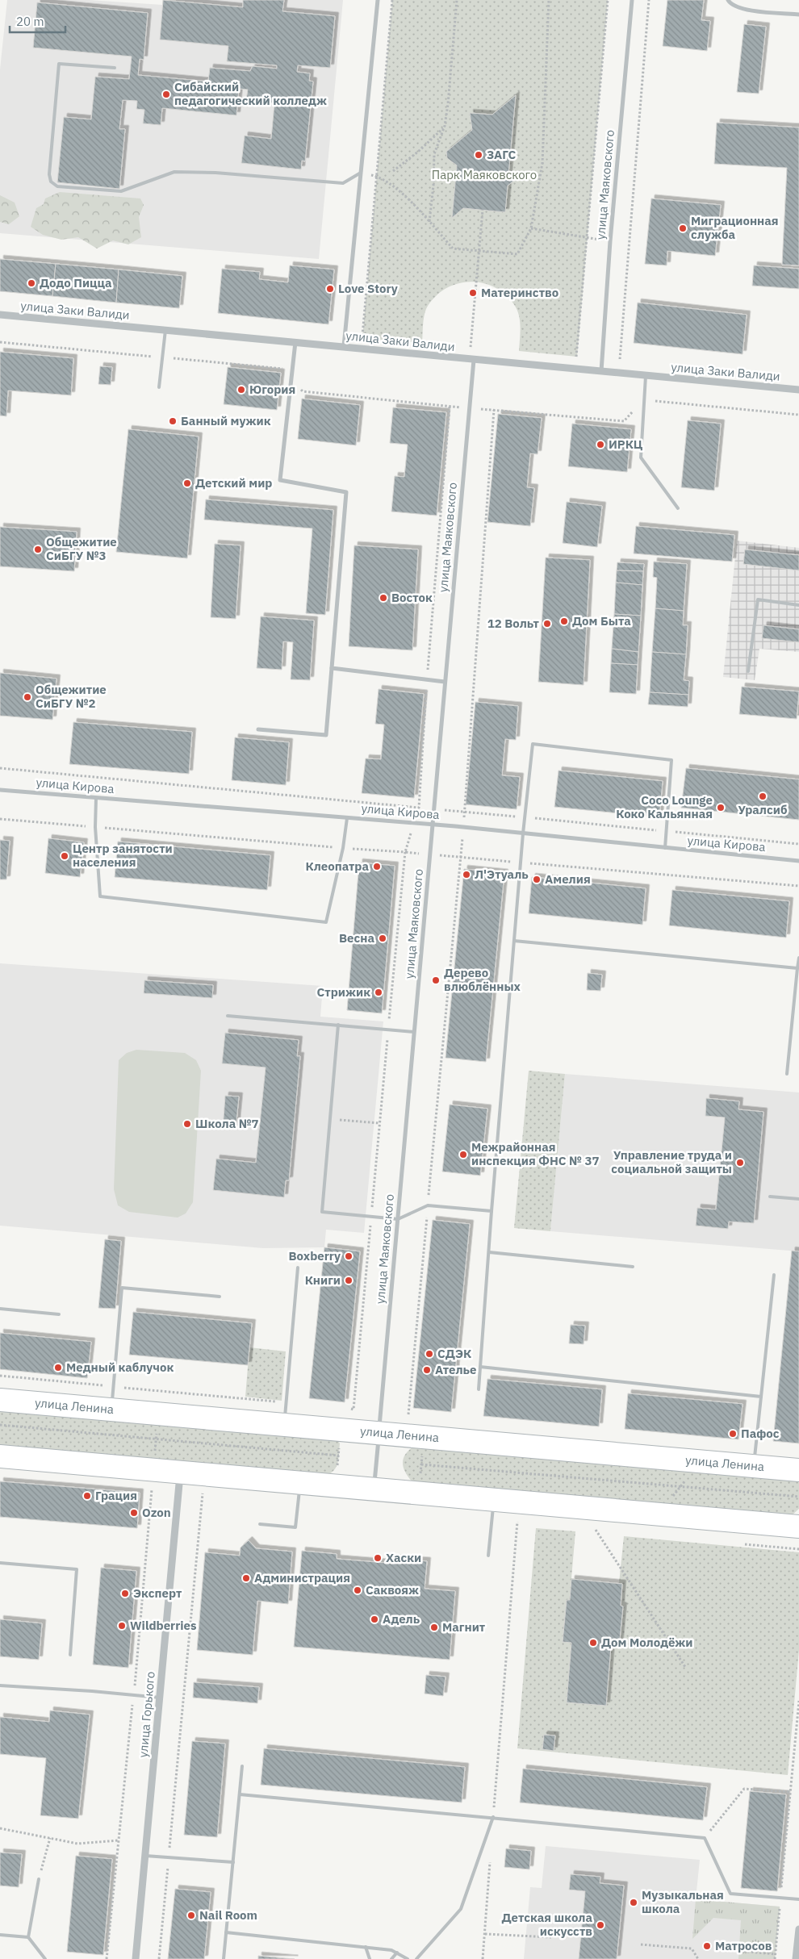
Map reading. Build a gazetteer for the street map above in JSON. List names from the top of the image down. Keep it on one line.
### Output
{"streets":{"main road":["улица Ленина"],"street":["улица Маяковского","улица Заки Валиди","улица Кирова","улица Горького"]},"crossings":[["улица Маяковского","улица Заки Валиди"],["улица Маяковского","улица Кирова"],["улица Маяковского","улица Ленина"]],"parks":["Парк Маяковского"],"places":["Сибайский педагогический колледж","ЗАГС","Миграционная служба","Додо Пицца","Love Story","Материнство","Югория","Банный мужик","ИРКЦ","Детский мир","Общежитие СиБГУ №3","Восток","Дом Быта","12 Вольт","Общежитие СиБГУ №2","Уралсиб","Coco Lounge Коко Кальянная","Центр занятости населения","Клеопатра","Л'Этуаль","Амелия","Весна","Дерево влюблённых","Стрижик","Школа №7","Межрайонная инспекция ФНС № 37","Управление труда и социальной защиты","Boxberry","Книги","СДЭК","Медный каблучок","Ателье","Пафос","Грация","Ozon","Хаски","Администрация","Саквояж","Эксперт","Адель","Wildberries","Магнит","Дом Молодёжи","Музыкальная школа","Nail Room","Детская школа искусств","Матросов"],"scale_bar":"20 m"}
